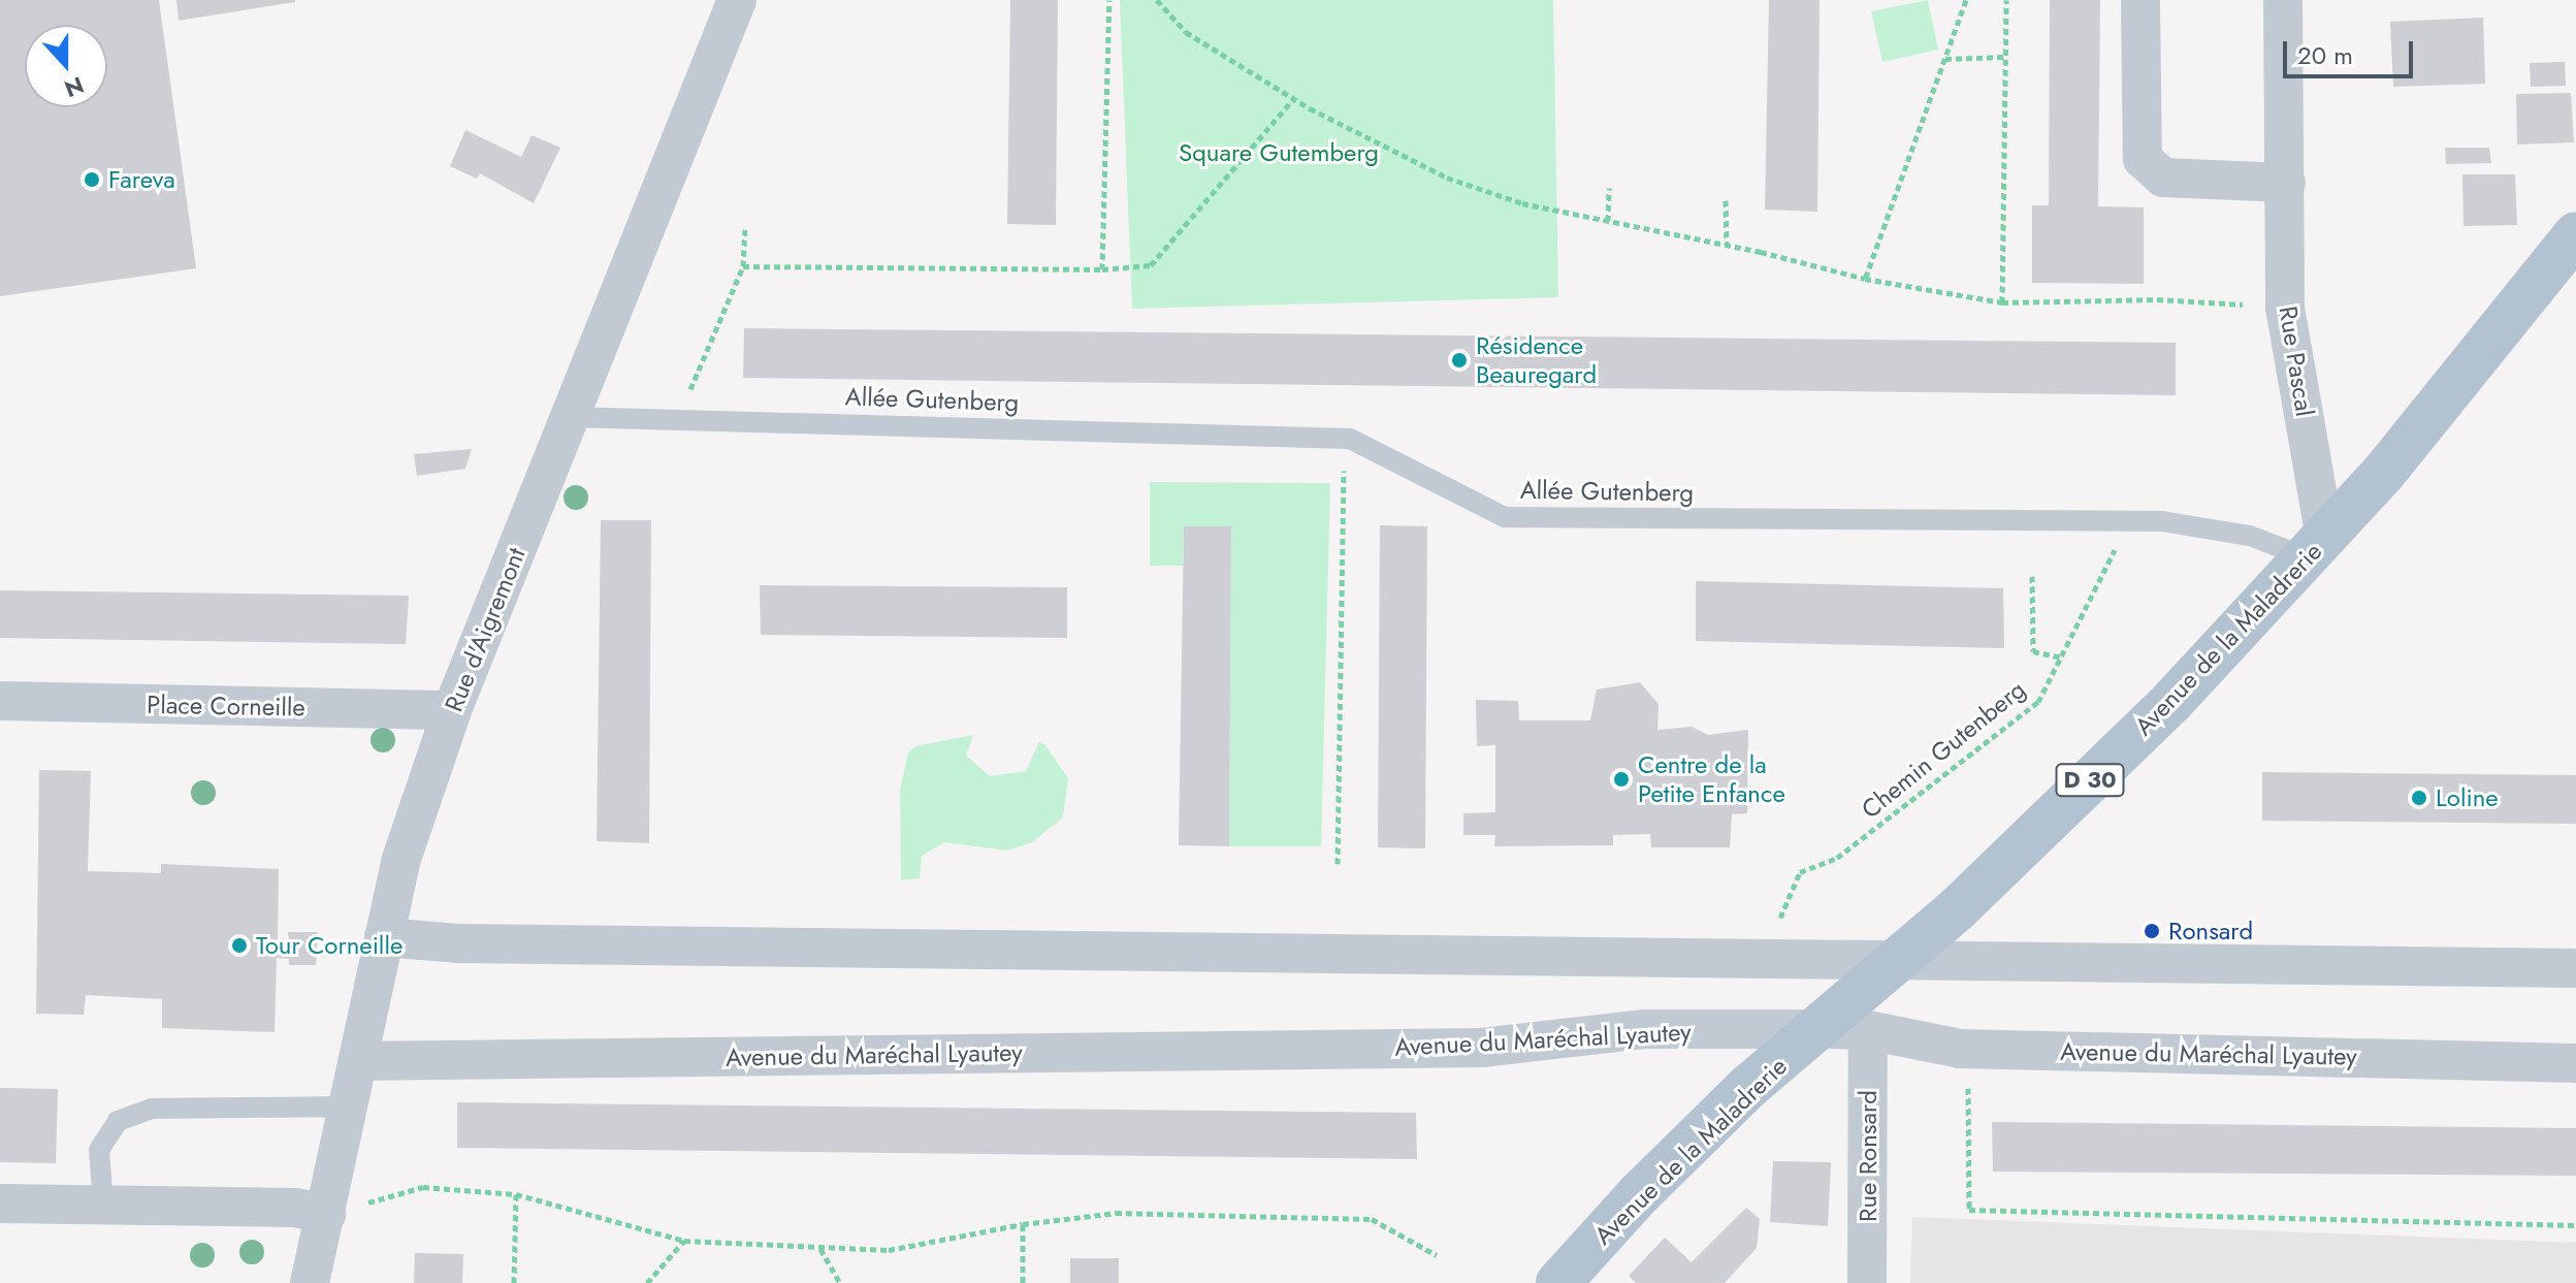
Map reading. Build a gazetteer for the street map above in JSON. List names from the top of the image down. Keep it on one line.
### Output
{"streets":{"main road":["Avenue de la Maladrerie","D 30"],"street":["Rue Pascal","Rue d'Aigremont","Place Corneille","Avenue du Maréchal Lyautey","Rue Ronsard"],"lane":["Allée Gutenberg"],"path":["Chemin Gutenberg"]},"crossings":[["Rue Pascal","Allée Gutenberg"],["Rue Pascal","Avenue de la Maladrerie"],["Allée Gutenberg","Rue d'Aigremont"],["Allée Gutenberg","Avenue de la Maladrerie"],["Allée Gutenberg","Chemin Gutenberg"],["Rue d'Aigremont","Place Corneille"],["Rue d'Aigremont","Avenue du Maréchal Lyautey"],["Avenue de la Maladrerie","Avenue du Maréchal Lyautey"],["Avenue du Maréchal Lyautey","Rue Ronsard"]],"parks":["Square Gutemberg"],"places":["Fareva","Résidence Beauregard","Centre de la Petite Enfance","Loline","Ronsard","Tour Corneille"],"scale_bar":"20 m","north":"bottom"}
